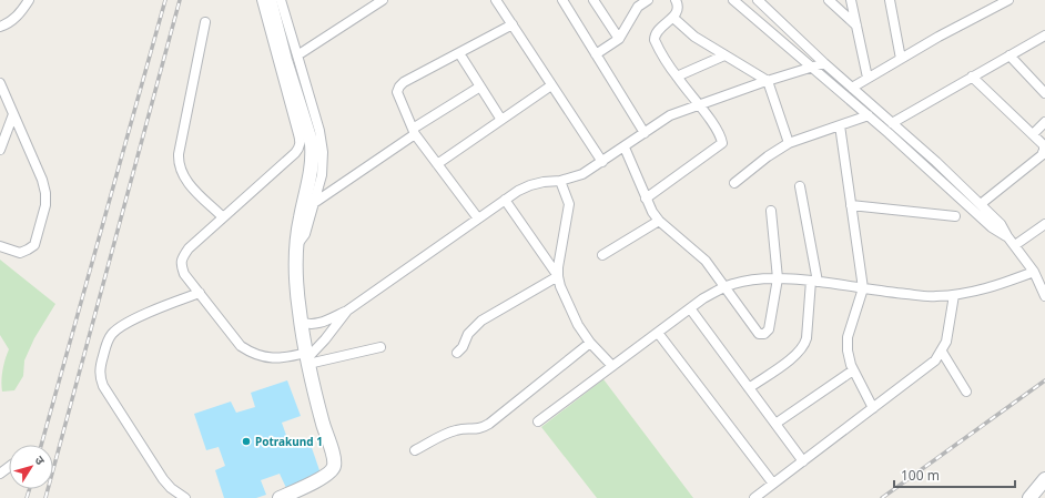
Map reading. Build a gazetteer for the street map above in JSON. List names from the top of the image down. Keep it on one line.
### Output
{"places":["Potrakund 1"],"scale_bar":"100 m","north":"top right"}
